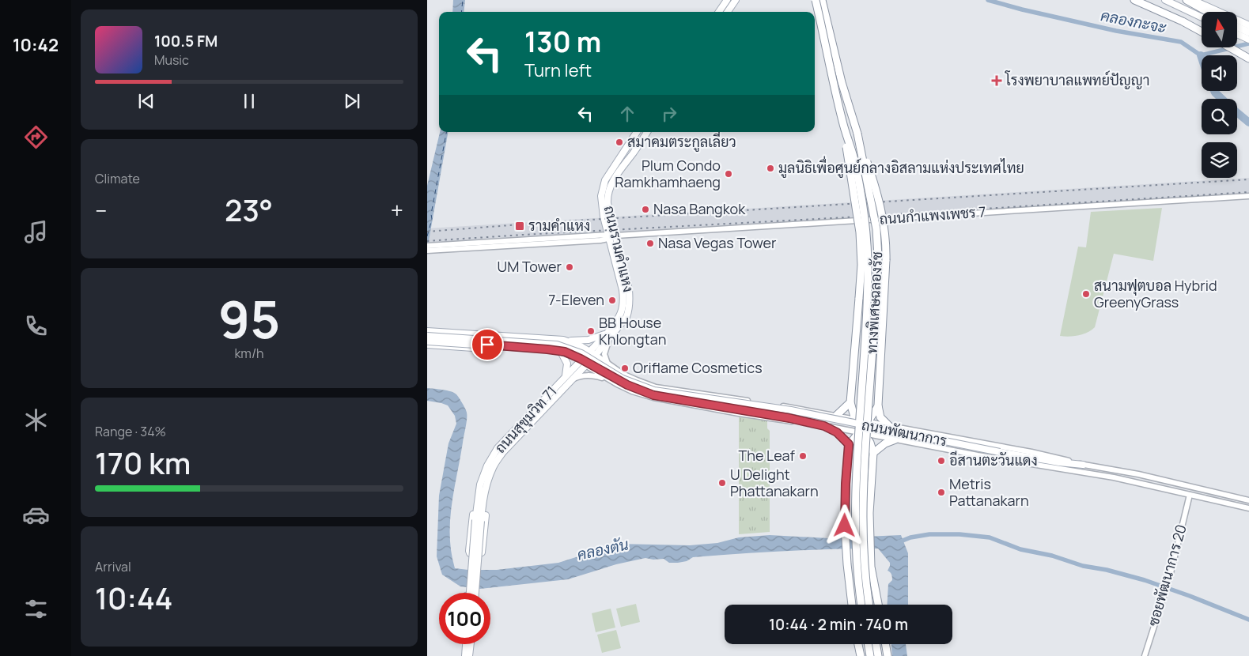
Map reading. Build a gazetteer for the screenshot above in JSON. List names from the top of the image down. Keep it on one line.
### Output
{"streets":{"highway":["ทางพิเศษฉลองรัช"],"main road":["ถนนกำแพงเพชร 7","ถนนรามคำแหง","ถนนสุขุมวิท 71","ถนนพัฒนาการ","ซอยพัฒนาการ 20"]},"crossings":[["ถนนกำแพงเพชร 7","ถนนรามคำแหง"],["ถนนรามคำแหง","ถนนสุขุมวิท 71"],["ถนนรามคำแหง","ถนนพัฒนาการ"],["ถนนสุขุมวิท 71","ถนนพัฒนาการ"],["ถนนพัฒนาการ","ซอยพัฒนาการ 20"]],"water":["คลองกะจะ","คลองตัน"],"places":{"health":["โรงพยาบาลแพทย์ปัญญา"],"other":["สมาคมตระกูลเลี่ยว","มูลนิธิเพื่อศูนย์กลางอิสลามแห่งประเทศไทย","Plum Condo Ramkhamhaeng","Nasa Bangkok","Nasa Vegas Tower","UM Tower","สนามฟุตบอล Hybrid GreenyGrass","7-Eleven","BB House Khlongtan","Oriflame Cosmetics","The Leaf","อีสานตะวันแดง","U Delight Phattanakarn","Metris Pattanakarn"],"transit":["รามคำแหง"]},"north":"top","page":{"tabs":"10:42","turn":["130 m","Turn left"],"song":["100.5 FM","Music"],"tile":["Climate",["95","km/h"],["Range · 34%","170 km"],["Arrival","10:44"]],"heat":["−","23°","+"],"limit":"100","trip":"10:44 · 2 min · 740 m"}}
